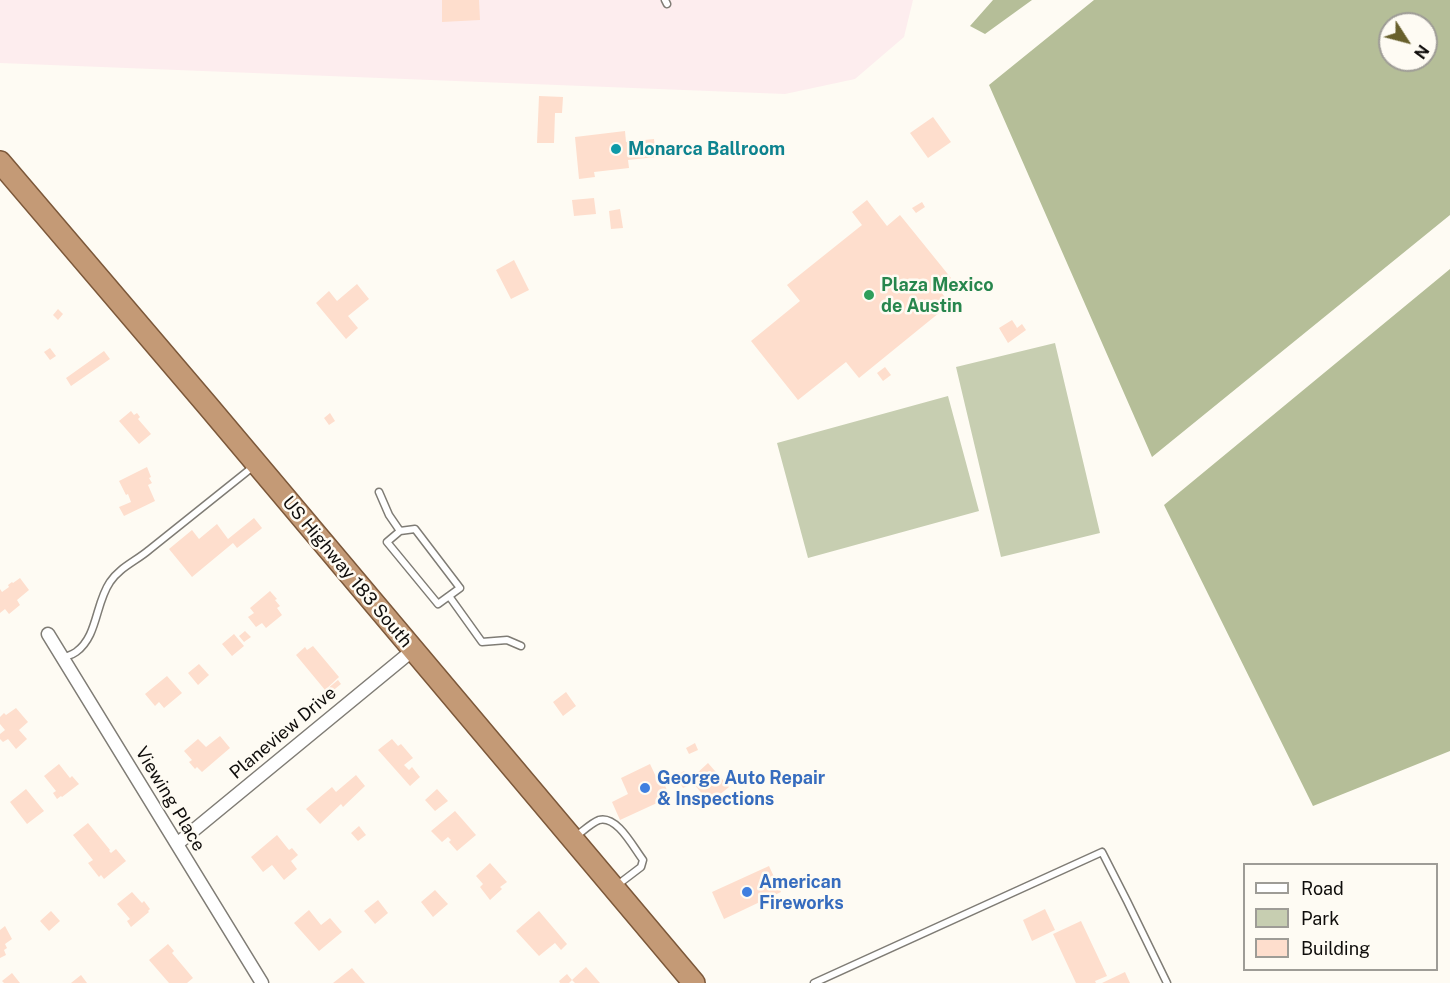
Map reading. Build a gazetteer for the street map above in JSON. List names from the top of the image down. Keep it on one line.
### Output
{"streets":{"highway":["US Highway 183 South"],"street":["Planeview Drive","Viewing Place"]},"crossings":[["US Highway 183 South","Planeview Drive"],["Planeview Drive","Viewing Place"]],"places":["Monarca Ballroom","Plaza Mexico de Austin","George Auto Repair & Inspections","American Fireworks"],"legend":["Road","Park","Building"],"north":"bottom right"}
